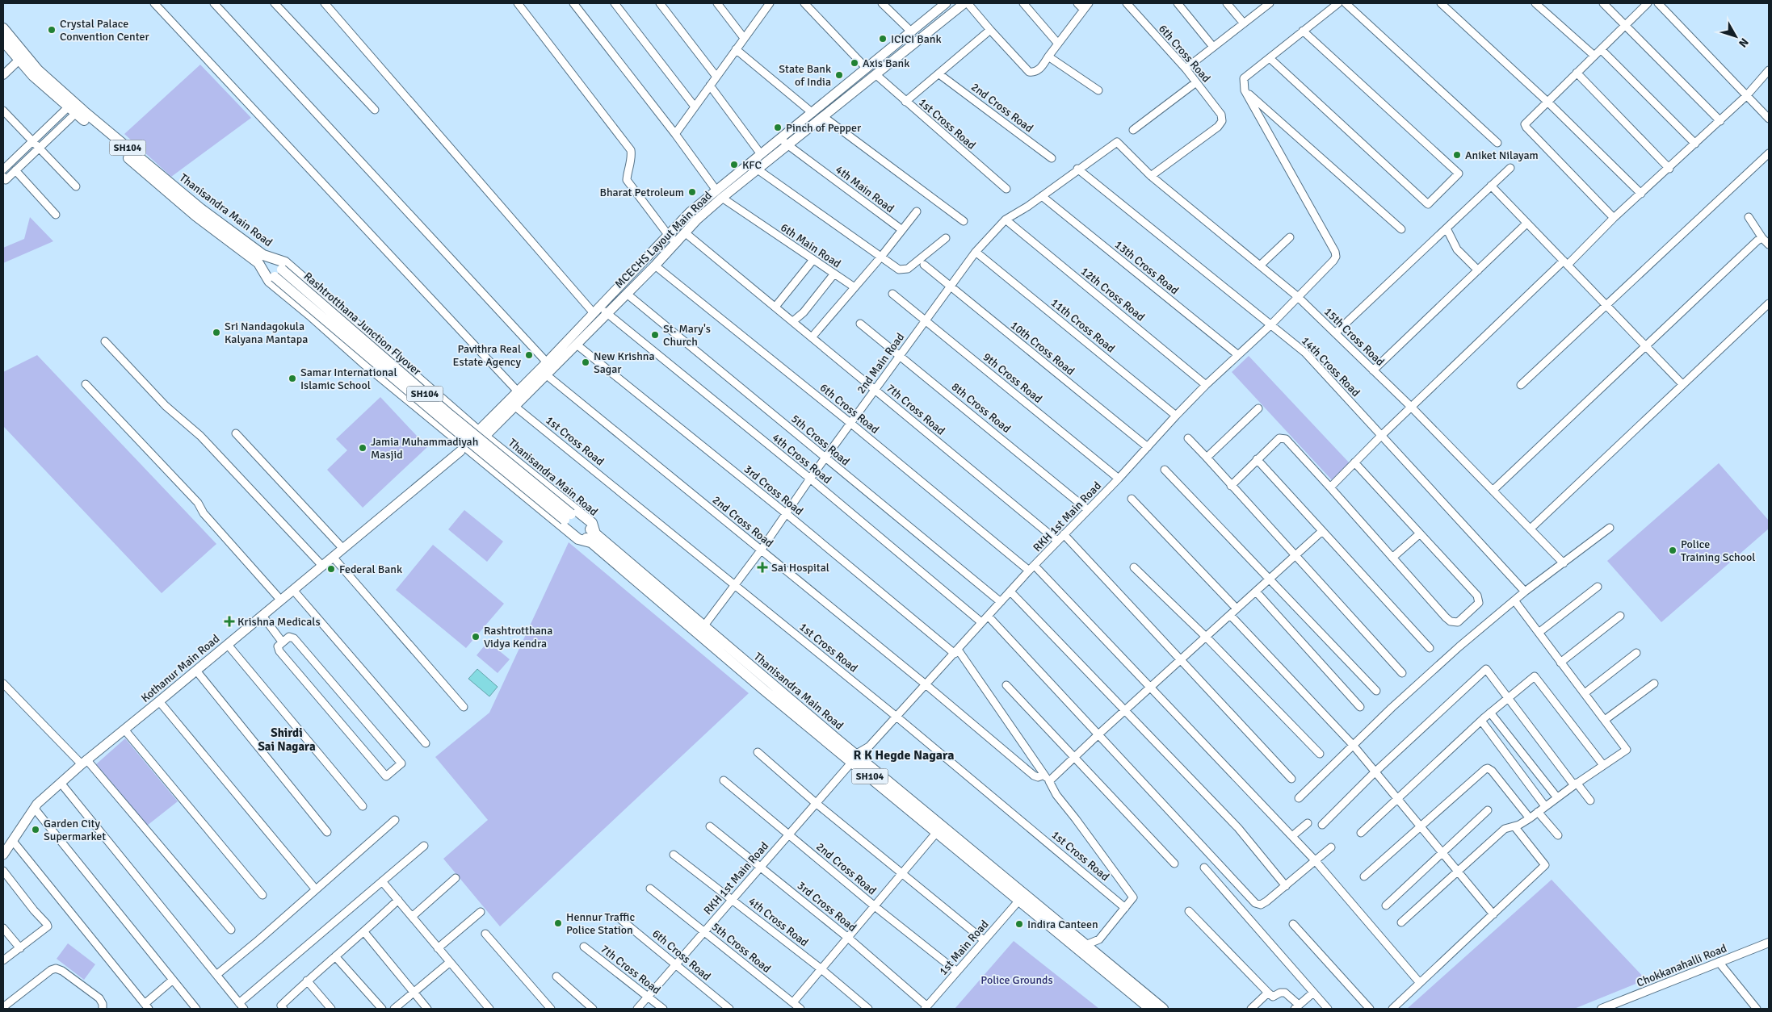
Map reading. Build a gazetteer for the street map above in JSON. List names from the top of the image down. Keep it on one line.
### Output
{"streets":{"main road":["SH104","Thanisandra Main Road","MCECHS Layout Main Road","Rashtrotthana Junction Flyover","Kothanur Main Road"],"street":["6th Cross Road","2nd Cross Road","1st Cross Road","4th Main Road","6th Main Road","13th Cross Road","12th Cross Road","11th Cross Road","15th Cross Road","10th Cross Road","2nd Main Road","14th Cross Road","9th Cross Road","8th Cross Road","7th Cross Road","5th Cross Road","4th Cross Road","3rd Cross Road","RKH 1st Main Road","1st Main Road","Chokkanahalli Road"]},"crossings":[["6th Cross Road","MCECHS Layout Main Road"],["6th Cross Road","15th Cross Road"],["6th Cross Road","2nd Main Road"],["6th Cross Road","RKH 1st Main Road"],["2nd Cross Road","MCECHS Layout Main Road"],["2nd Cross Road","2nd Main Road"],["2nd Cross Road","3rd Cross Road"],["2nd Cross Road","RKH 1st Main Road"],["2nd Cross Road","1st Main Road"],["1st Cross Road","MCECHS Layout Main Road"],["1st Cross Road","2nd Main Road"],["1st Cross Road","3rd Cross Road"],["1st Cross Road","RKH 1st Main Road"],["4th Main Road","MCECHS Layout Main Road"],["Thanisandra Main Road","MCECHS Layout Main Road"],["Thanisandra Main Road","Rashtrotthana Junction Flyover"],["Thanisandra Main Road","2nd Main Road"],["Thanisandra Main Road","RKH 1st Main Road"],["Thanisandra Main Road","Kothanur Main Road"],["Thanisandra Main Road","1st Main Road"],["MCECHS Layout Main Road","6th Main Road"],["MCECHS Layout Main Road","7th Cross Road"],["MCECHS Layout Main Road","5th Cross Road"],["MCECHS Layout Main Road","4th Cross Road"],["MCECHS Layout Main Road","3rd Cross Road"],["MCECHS Layout Main Road","Kothanur Main Road"],["13th Cross Road","2nd Main Road"],["13th Cross Road","RKH 1st Main Road"],["12th Cross Road","2nd Main Road"],["12th Cross Road","RKH 1st Main Road"],["11th Cross Road","2nd Main Road"],["11th Cross Road","RKH 1st Main Road"],["15th Cross Road","2nd Main Road"],["15th Cross Road","RKH 1st Main Road"],["10th Cross Road","2nd Main Road"],["10th Cross Road","RKH 1st Main Road"],["2nd Main Road","14th Cross Road"],["2nd Main Road","9th Cross Road"],["2nd Main Road","8th Cross Road"],["2nd Main Road","7th Cross Road"],["2nd Main Road","5th Cross Road"],["2nd Main Road","4th Cross Road"],["2nd Main Road","3rd Cross Road"],["14th Cross Road","RKH 1st Main Road"],["9th Cross Road","RKH 1st Main Road"],["8th Cross Road","RKH 1st Main Road"],["7th Cross Road","RKH 1st Main Road"],["5th Cross Road","RKH 1st Main Road"],["4th Cross Road","RKH 1st Main Road"],["3rd Cross Road","RKH 1st Main Road"],["3rd Cross Road","1st Main Road"]],"districts":["Shirdi Sai Nagara","R K Hegde Nagara"],"parks":["Police Grounds"],"places":{"other":["Crystal Palace Convention Center","ICICI Bank","Axis Bank","State Bank of India","Pinch of Pepper","Aniket Nilayam","KFC","Bharat Petroleum","Sri Nandagokula Kalyana Mantapa","St. Mary's Church","Pavithra Real Estate Agency","New Krishna Sagar","Samar International Islamic School","Jamia Muhammadiyah Masjid","Police Training School","Federal Bank","Rashtrotthana Vidya Kendra","Garden City Supermarket","Hennur Traffic Police Station","Indira Canteen"],"health":["Sai Hospital","Krishna Medicals"]},"north":"bottom right"}
